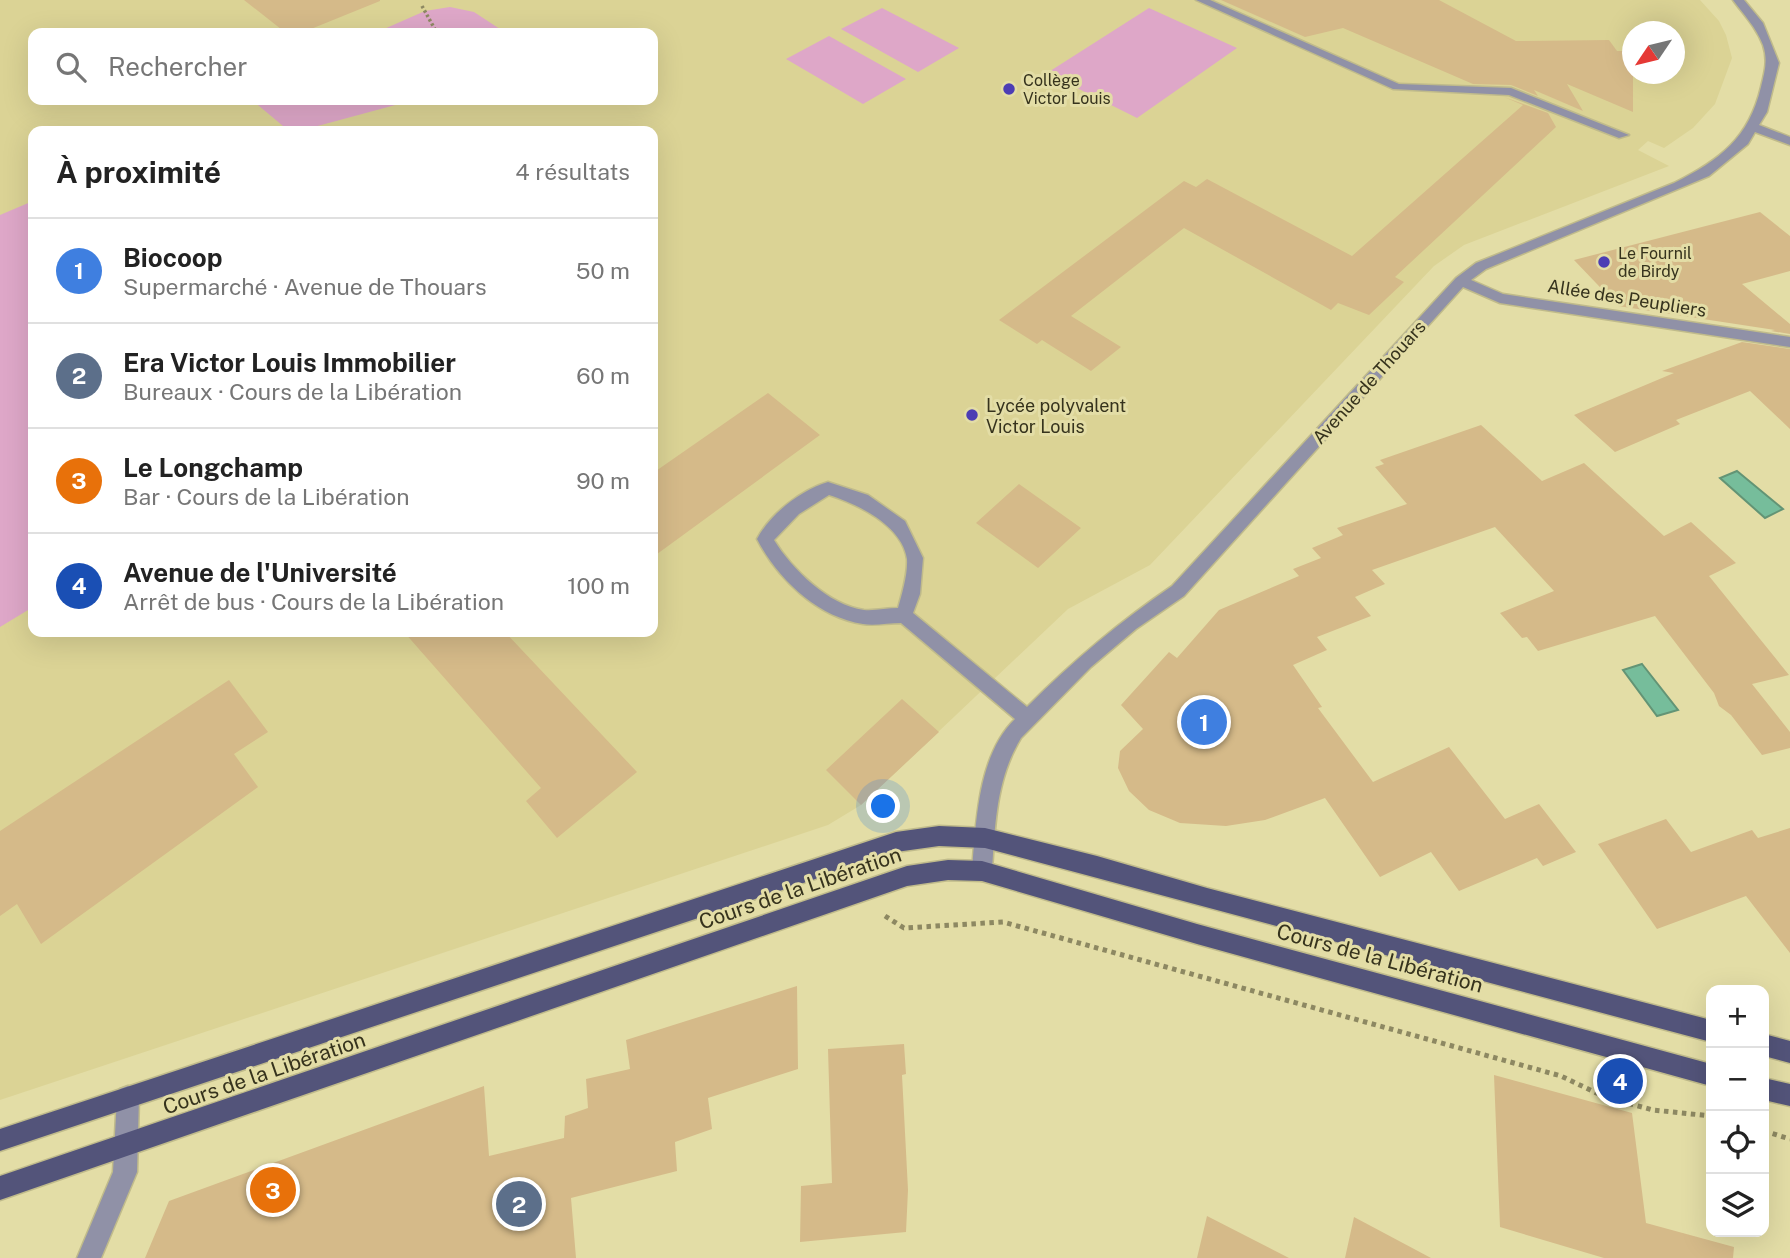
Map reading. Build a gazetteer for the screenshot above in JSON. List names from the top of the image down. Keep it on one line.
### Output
{"streets":{"main road":["Cours de la Libération"],"street":["Allée des Peupliers","Avenue de Thouars"]},"crossings":[["Allée des Peupliers","Avenue de Thouars"],["Avenue de Thouars","Cours de la Libération"]],"places":["Collège Victor Louis","Le Fournil de Birdy","Lycée polyvalent Victor Louis"],"north":"bottom left","page":{"search":"Rechercher","heading":["À proximité","4 résultats"],"list":[{"mark":"1","name":"Biocoop","note":"Supermarché · Avenue de Thouars","value":"50 m"},{"mark":"2","name":"Era Victor Louis Immobilier","note":"Bureaux · Cours de la Libération","value":"60 m"},{"mark":"3","name":"Le Longchamp","note":"Bar · Cours de la Libération","value":"90 m"},{"mark":"4","name":"Avenue de l'Université","note":"Arrêt de bus · Cours de la Libération","value":"100 m"}],"pins":["1","4","3","2"],"map_buttons":["+","−"]}}
